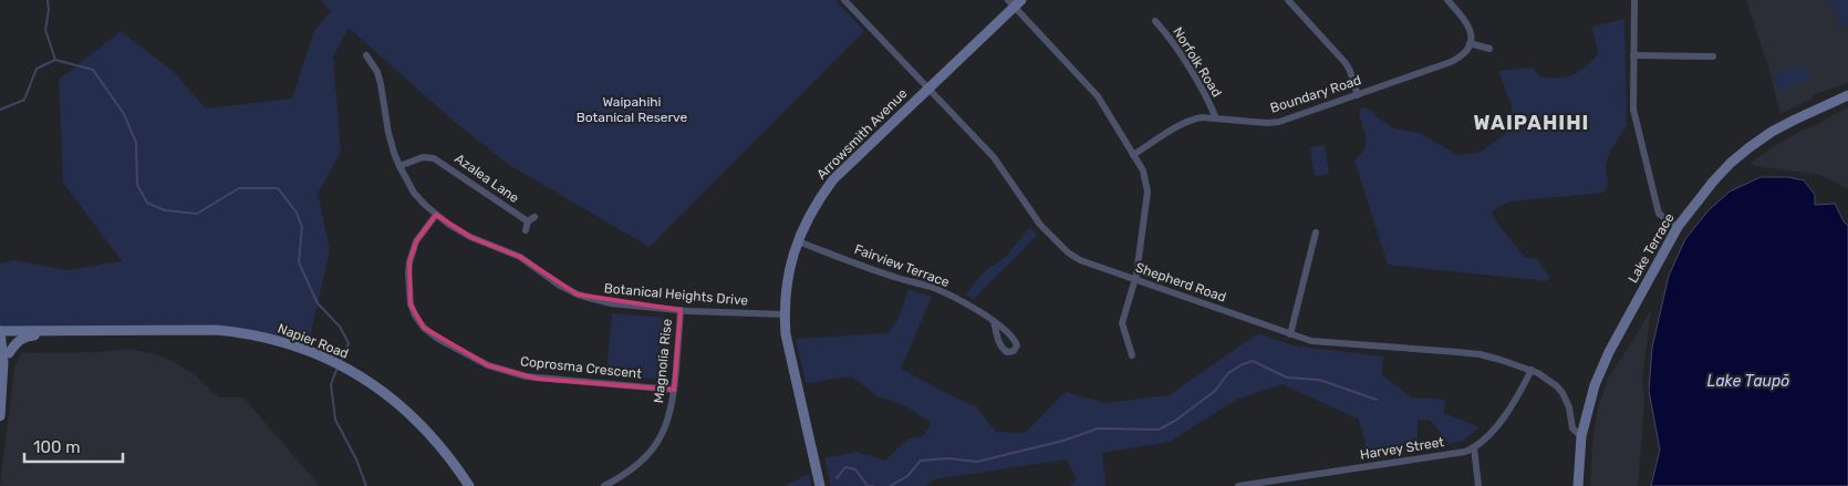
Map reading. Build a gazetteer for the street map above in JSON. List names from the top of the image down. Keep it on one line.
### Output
{"streets":{"main road":["Arrowsmith Avenue","Lake Terrace","Napier Road"],"street":["Norfolk Road","Boundary Road","Azalea Lane","Fairview Terrace","Shepherd Road","Botanical Heights Drive","Magnolia Rise","Coprosma Crescent","Harvey Street"]},"crossings":[["Norfolk Road","Boundary Road"],["Arrowsmith Avenue","Fairview Terrace"],["Arrowsmith Avenue","Shepherd Road"],["Arrowsmith Avenue","Botanical Heights Drive"],["Azalea Lane","Botanical Heights Drive"],["Lake Terrace","Shepherd Road"],["Botanical Heights Drive","Magnolia Rise"],["Botanical Heights Drive","Coprosma Crescent"],["Magnolia Rise","Coprosma Crescent"]],"districts":["WAIPAHIHI"],"water":["Lake Taupō"],"parks":["Waipahihi Botanical Reserve"],"scale_bar":"100 m"}
